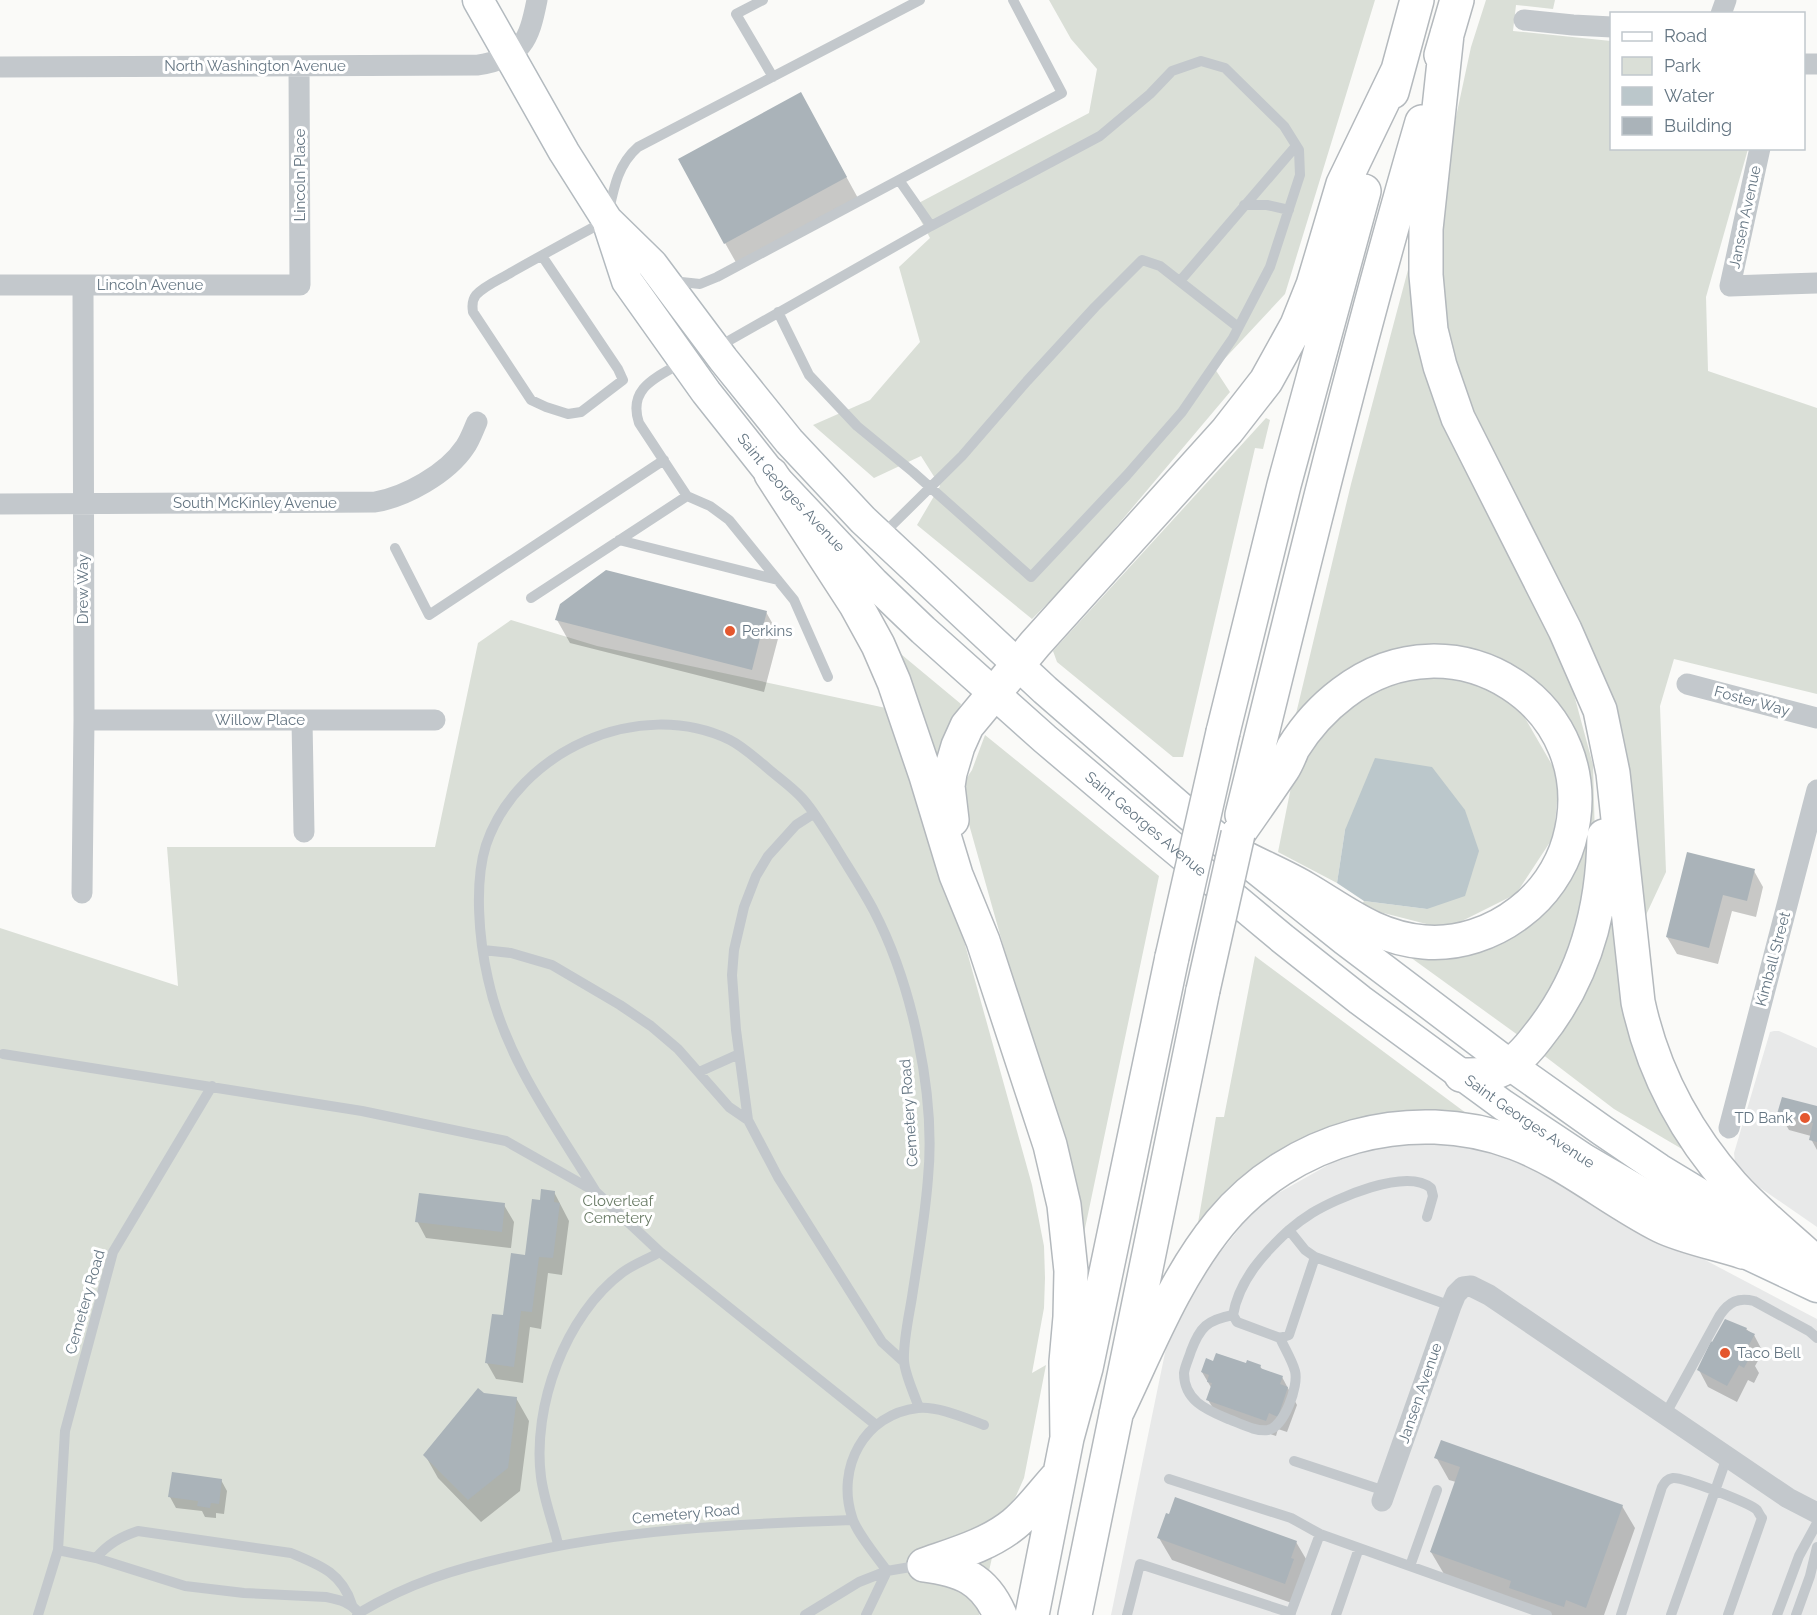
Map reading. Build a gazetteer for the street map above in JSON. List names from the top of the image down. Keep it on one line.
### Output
{"streets":{"main road":["Saint Georges Avenue"],"street":["North Washington Avenue","Lincoln Place","Jansen Avenue","Lincoln Avenue","South McKinley Avenue","Drew Way","Foster Way","Willow Place","Kimball Street"],"lane":["Cemetery Road"]},"crossings":[["North Washington Avenue","Lincoln Place"],["North Washington Avenue","Saint Georges Avenue"],["Lincoln Place","Lincoln Avenue"],["Lincoln Avenue","Drew Way"],["South McKinley Avenue","Drew Way"],["Drew Way","Willow Place"]],"parks":["Cloverleaf Cemetery"],"places":["Perkins","TD Bank","Taco Bell"],"legend":["Road","Park","Water","Building"]}
